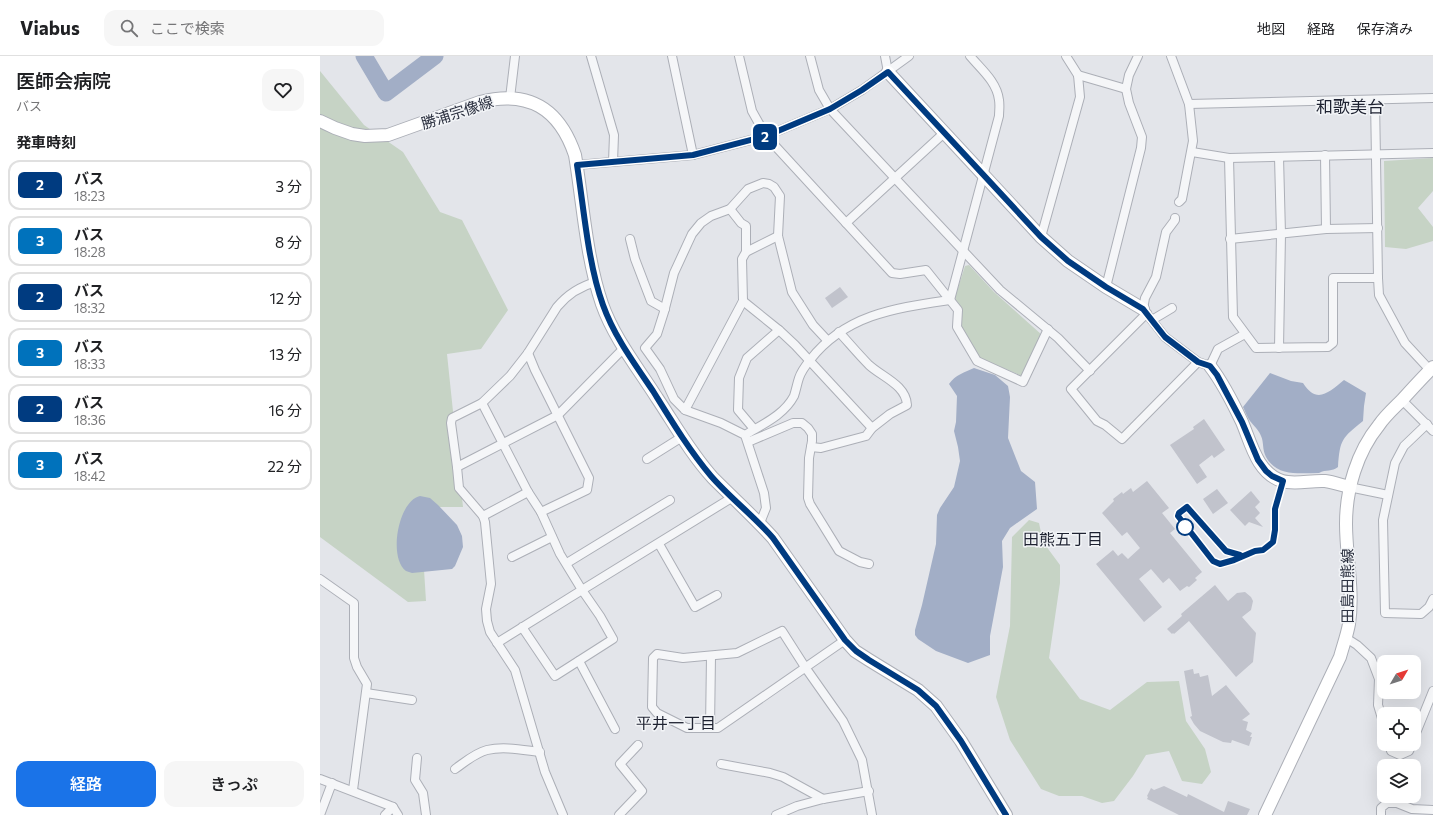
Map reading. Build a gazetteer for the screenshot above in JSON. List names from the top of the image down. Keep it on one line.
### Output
{"streets":{"main road":["勝浦宗像線","田島田熊線"]},"districts":["和歌美台","田熊五丁目","平井一丁目"],"lines":["bus line 2"],"north":"top right","page":{"header":"Viabus","search":"ここで検索","nav":["地図","経路","保存済み"],"heading":[["医師会病院","バス"],"発車時刻"],"on_map":"2","list":[{"mark":"2","name":"バス","note":"18:23","value":"3 分"},{"mark":"3","name":"バス","note":"18:28","value":"8 分"},{"mark":"2","name":"バス","note":"18:32","value":"12 分"},{"mark":"3","name":"バス","note":"18:33","value":"13 分"},{"mark":"2","name":"バス","note":"18:36","value":"16 分"},{"mark":"3","name":"バス","note":"18:42","value":"22 分"}],"buttons":["経路","きっぷ"]}}
